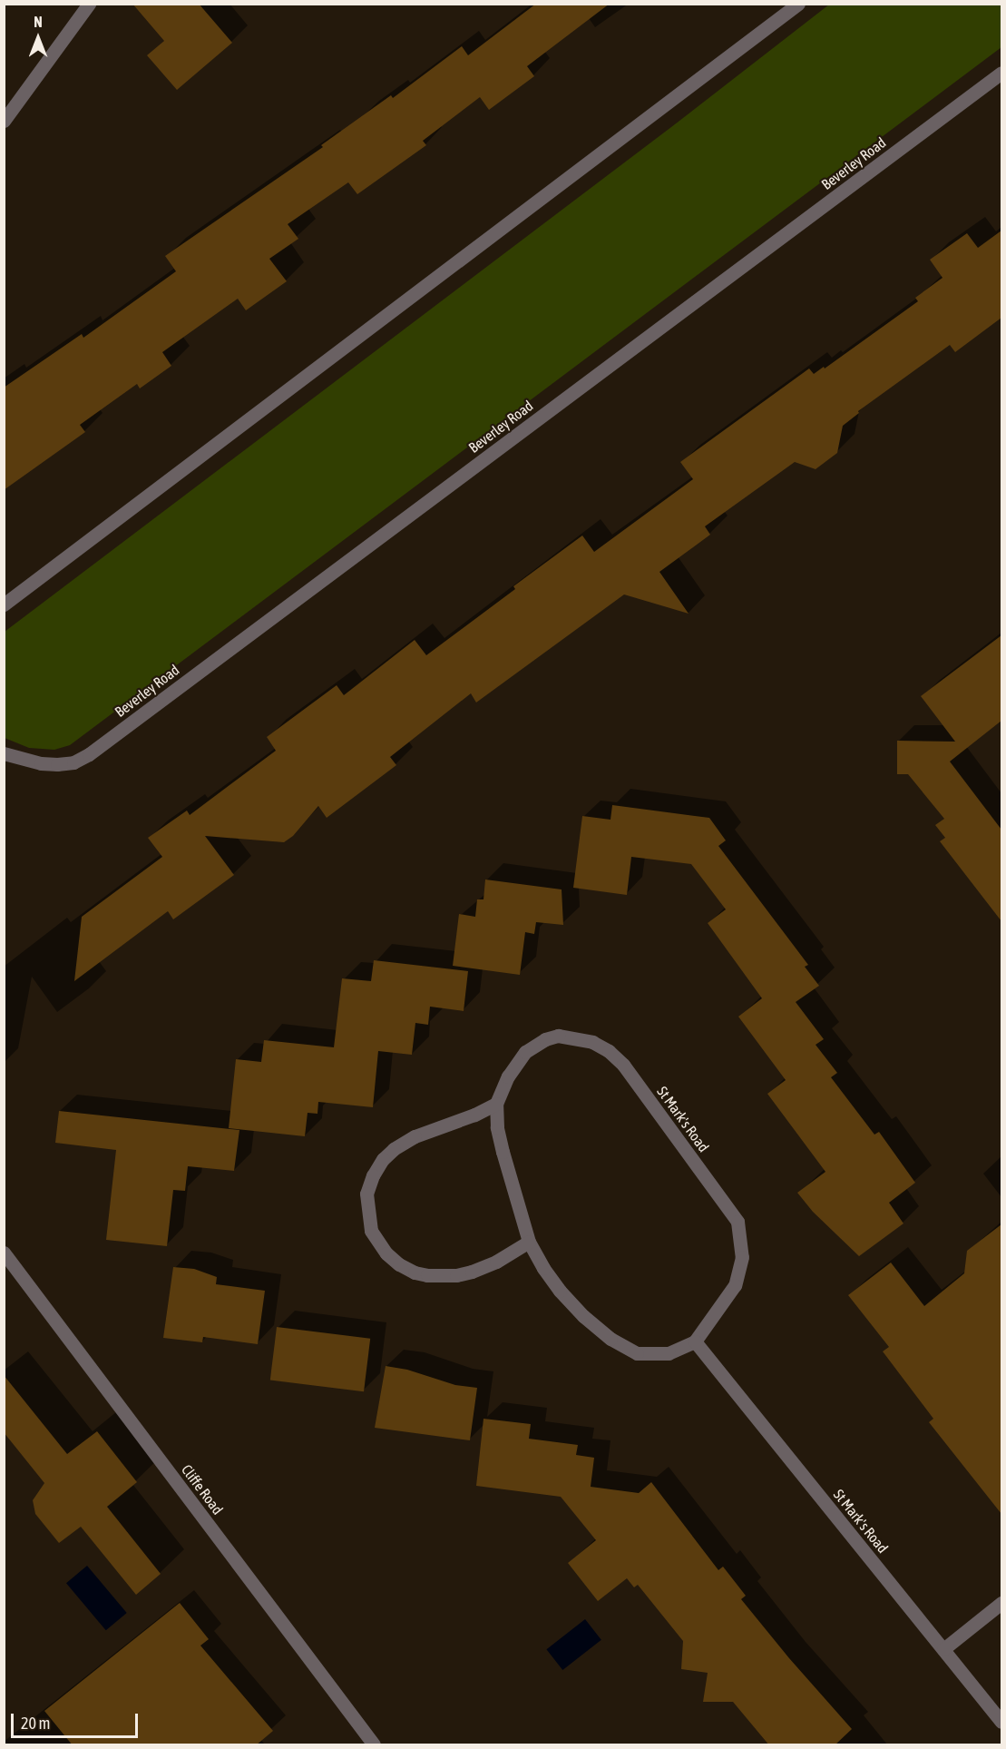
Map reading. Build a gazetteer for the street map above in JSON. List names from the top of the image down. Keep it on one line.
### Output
{"streets":{"street":["Beverley Road","St Mark's Road","Cliffe Road"]},"scale_bar":"20 m","north":"top"}
